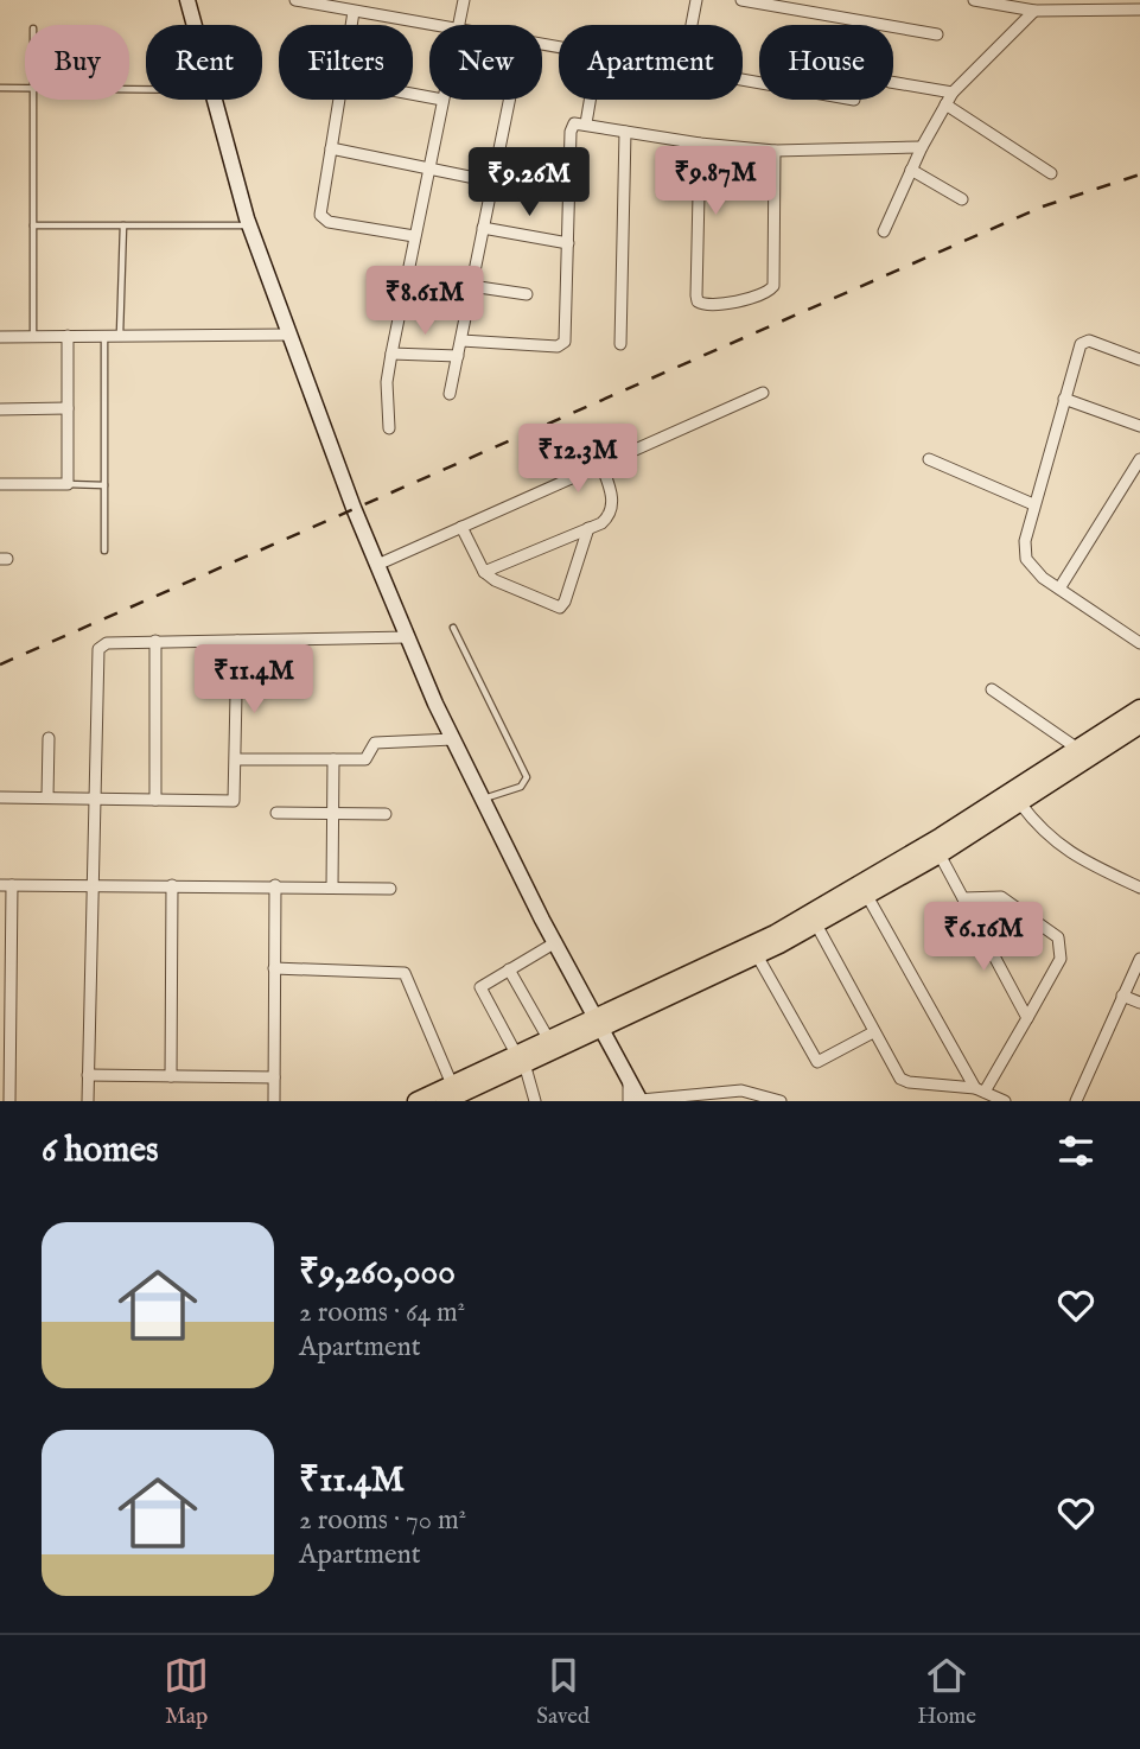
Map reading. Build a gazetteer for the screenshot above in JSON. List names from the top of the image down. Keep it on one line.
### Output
{"page":{"chip":["Buy","Rent","Filters","New","Apartment","House"],"price":["₹9.87M","₹9.26M","₹8.61M","₹12.3M","₹11.4M","₹6.16M"],"heading":"6 homes","list":[{"name":"₹9,260,000","note":"2 rooms · 64 m² · Apartment"},{"name":"₹11.4M","note":"2 rooms · 70 m² · Apartment"}],"tabs":["Map","Saved","Home"]}}
